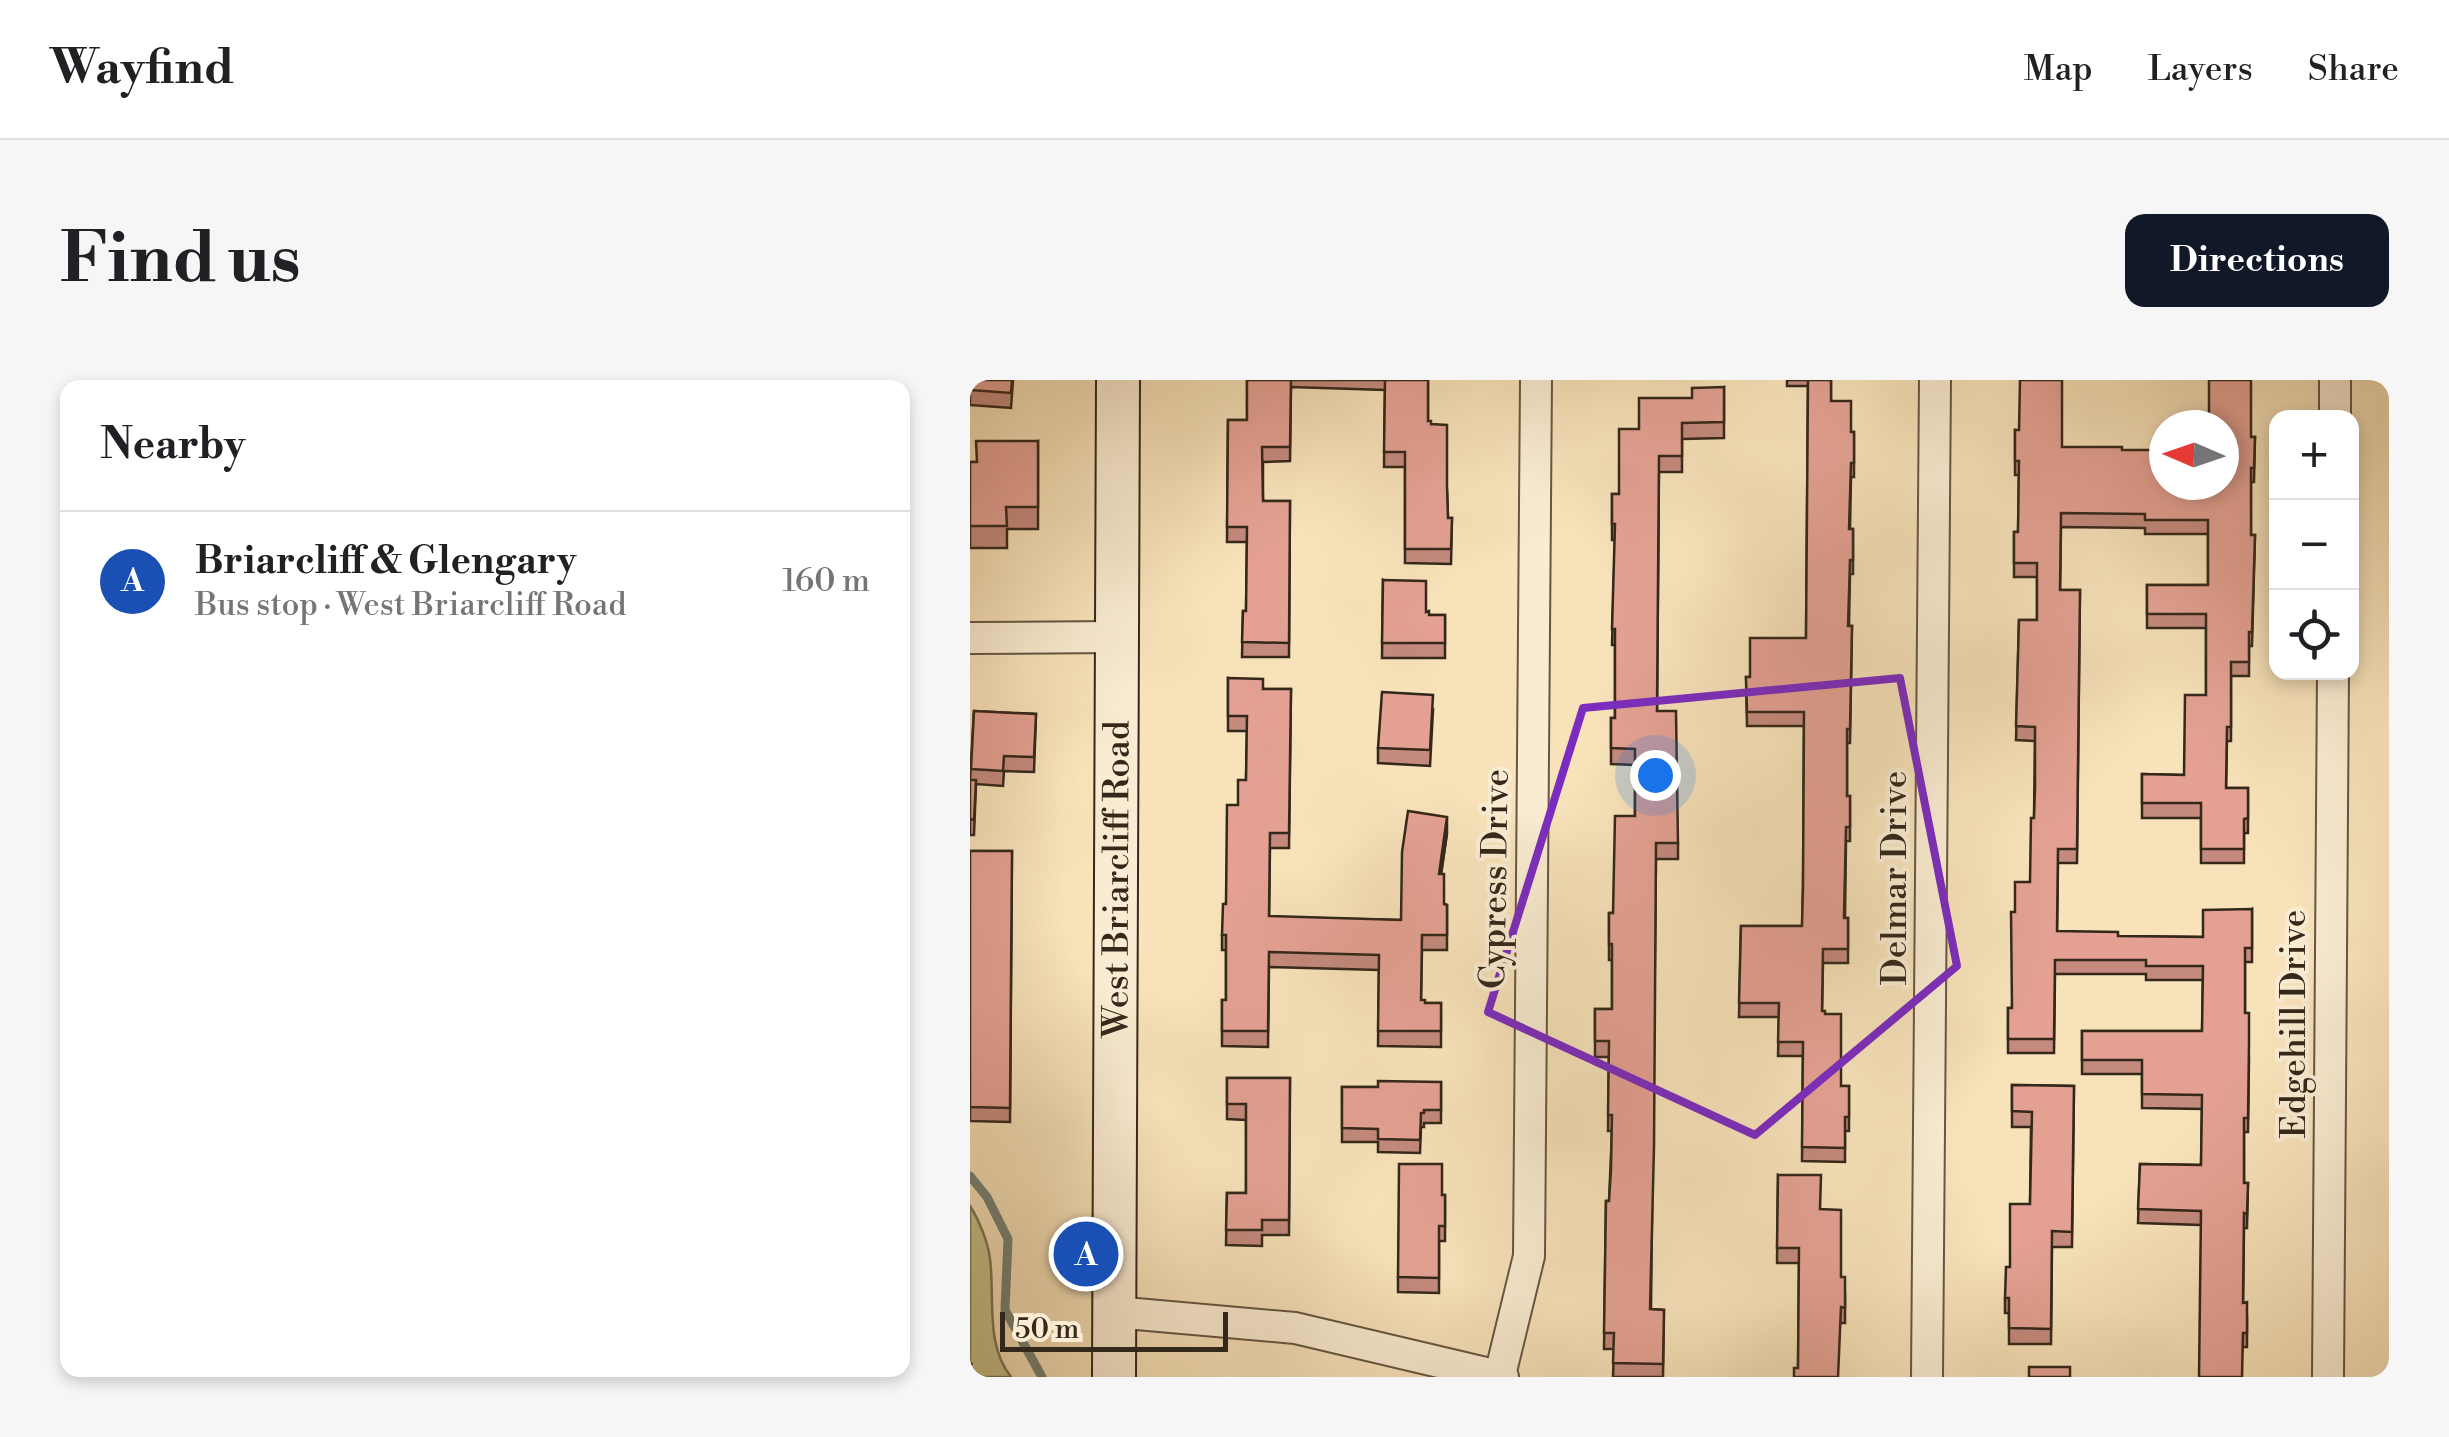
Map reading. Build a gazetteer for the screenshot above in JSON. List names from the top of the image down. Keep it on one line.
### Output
{"streets":{"street":["Delmar Drive","West Briarcliff Road","Cypress Drive","Edgehill Drive"]},"scale_bar":"50 m","north":"left","page":{"header":"Wayfind","nav":["Map","Layers","Share"],"buttons":"Directions","title":"Find us","heading":"Nearby","map_buttons":["+","−"],"list":[{"mark":"A","name":"Briarcliff & Glengary","note":"Bus stop · West Briarcliff Road","value":"160 m"}],"pins":"A","scale":"50 m"}}
